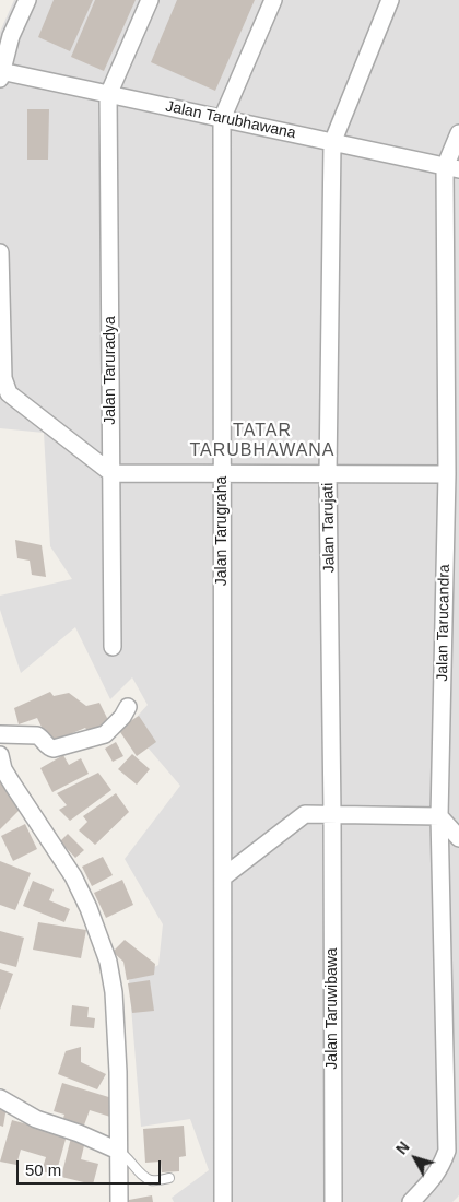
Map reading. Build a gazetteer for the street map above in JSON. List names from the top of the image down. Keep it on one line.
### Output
{"streets":{"street":["Jalan Tarubhawana","Jalan Taruradya","Jalan Tarujati","Jalan Tarugraha","Jalan Tarucandra","Jalan Taruwibawa"]},"crossings":[["Jalan Tarubhawana","Jalan Taruradya"],["Jalan Tarubhawana","Jalan Tarujati"],["Jalan Tarubhawana","Jalan Tarugraha"],["Jalan Tarubhawana","Jalan Tarucandra"],["Jalan Tarujati","Jalan Taruwibawa"]],"districts":["TATAR TARUBHAWANA"],"scale_bar":"50 m","north":"top left"}
